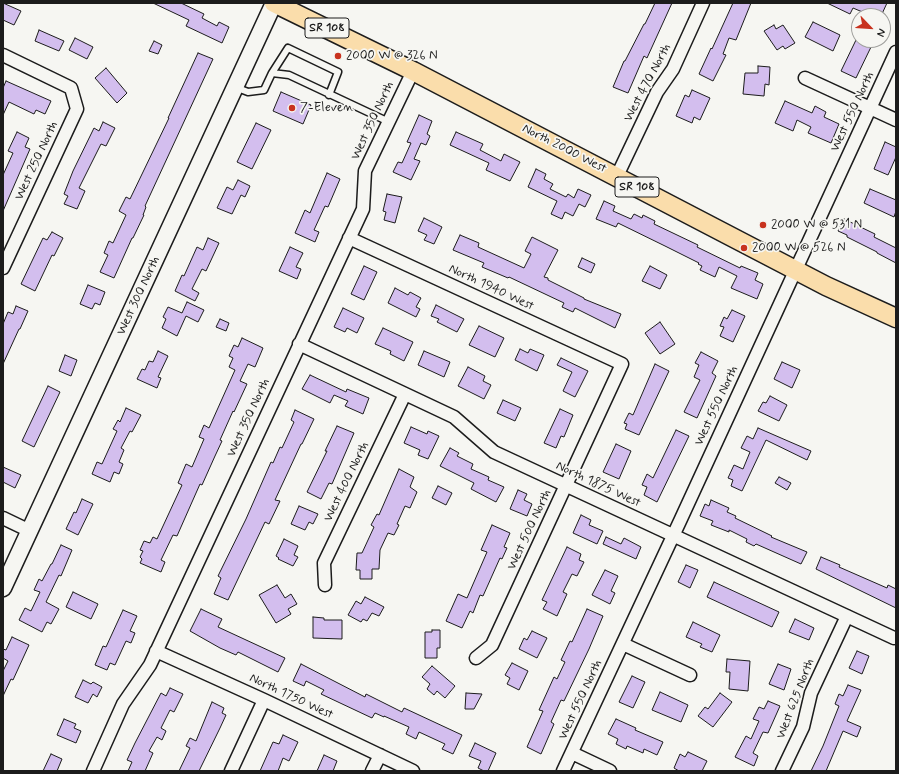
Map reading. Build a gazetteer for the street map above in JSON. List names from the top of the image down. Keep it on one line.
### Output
{"streets":{"main road":["SR 108","North 2000 West","West 300 North"],"street":["West 470 North","West 550 North","West 350 North","West 250 North","North 1940 West","West 400 North","North 1875 West","West 500 North","North 1750 West","West 625 North"]},"crossings":[["West 470 North","North 2000 West"],["West 550 North","North 2000 West"],["West 550 North","North 1875 West"],["West 350 North","North 2000 West"],["West 350 North","North 1940 West"],["West 350 North","North 1875 West"],["West 350 North","North 1750 West"],["North 2000 West","West 300 North"],["North 1940 West","West 500 North"],["West 400 North","North 1875 West"],["North 1875 West","West 500 North"],["North 1875 West","West 625 North"]],"places":["2000 W @ 326 N","7-Eleven","2000 W @ 531 N","2000 W @ 526 N"],"north":"bottom right"}
